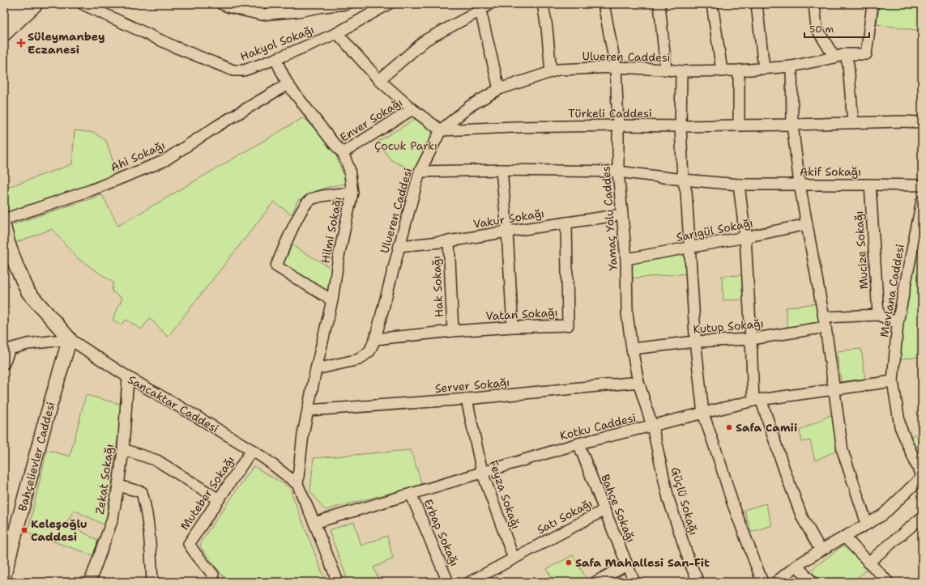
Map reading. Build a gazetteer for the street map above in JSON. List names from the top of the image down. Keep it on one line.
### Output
{"streets":{"main road":["Sancaktar Caddesi","Bahçelievler Caddesi"],"street":["Hakyol Sokağı","Ulueren Caddesi","Türkeli Caddesi","Enver Sokağı","Ahi Sokağı","Akif Sokağı","Yamaç Yolu Caddesi","Vakur Sokağı","Hilmi Sokağı","Sarıgül Sokağı","Mucize Sokağı","Hak Sokağı","Mevlana Caddesi","Vatan Sokağı","Kutup Sokağı","Server Sokağı","Kotku Caddesi","Zekat Sokağı","Muteber Sokağı","Feyza Sokağı","Güçlü Sokağı","Bahçe Sokağı","Satı Sokağı","Erbap Sokağı"]},"crossings":[["Hakyol Sokağı","Hilmi Sokağı"],["Ulueren Caddesi","Türkeli Caddesi"],["Ulueren Caddesi","Akif Sokağı"],["Ulueren Caddesi","Yamaç Yolu Caddesi"],["Ulueren Caddesi","Vakur Sokağı"],["Ulueren Caddesi","Hilmi Sokağı"],["Ulueren Caddesi","Vatan Sokağı"],["Türkeli Caddesi","Yamaç Yolu Caddesi"],["Enver Sokağı","Hilmi Sokağı"],["Ahi Sokağı","Hilmi Sokağı"],["Akif Sokağı","Yamaç Yolu Caddesi"],["Akif Sokağı","Mucize Sokağı"],["Yamaç Yolu Caddesi","Vakur Sokağı"],["Yamaç Yolu Caddesi","Sarıgül Sokağı"],["Yamaç Yolu Caddesi","Kutup Sokağı"],["Yamaç Yolu Caddesi","Server Sokağı"],["Yamaç Yolu Caddesi","Kotku Caddesi"],["Yamaç Yolu Caddesi","Güçlü Sokağı"],["Vakur Sokağı","Hak Sokağı"],["Vakur Sokağı","Vatan Sokağı"],["Mucize Sokağı","Kutup Sokağı"],["Hak Sokağı","Vatan Sokağı"],["Mevlana Caddesi","Kutup Sokağı"],["Mevlana Caddesi","Kotku Caddesi"],["Server Sokağı","Feyza Sokağı"],["Sancaktar Caddesi","Bahçelievler Caddesi"],["Sancaktar Caddesi","Zekat Sokağı"],["Sancaktar Caddesi","Muteber Sokağı"],["Kotku Caddesi","Feyza Sokağı"],["Kotku Caddesi","Güçlü Sokağı"],["Kotku Caddesi","Bahçe Sokağı"],["Kotku Caddesi","Erbap Sokağı"],["Feyza Sokağı","Satı Sokağı"],["Bahçe Sokağı","Satı Sokağı"]],"parks":["Çocuk Parkı"],"places":{"health":["Süleymanbey Eczanesi"],"other":["Safa Camii","Safa Mahallesi San-Fit"],"transit":["Keleşoğlu Caddesi"]},"scale_bar":"50 m"}
